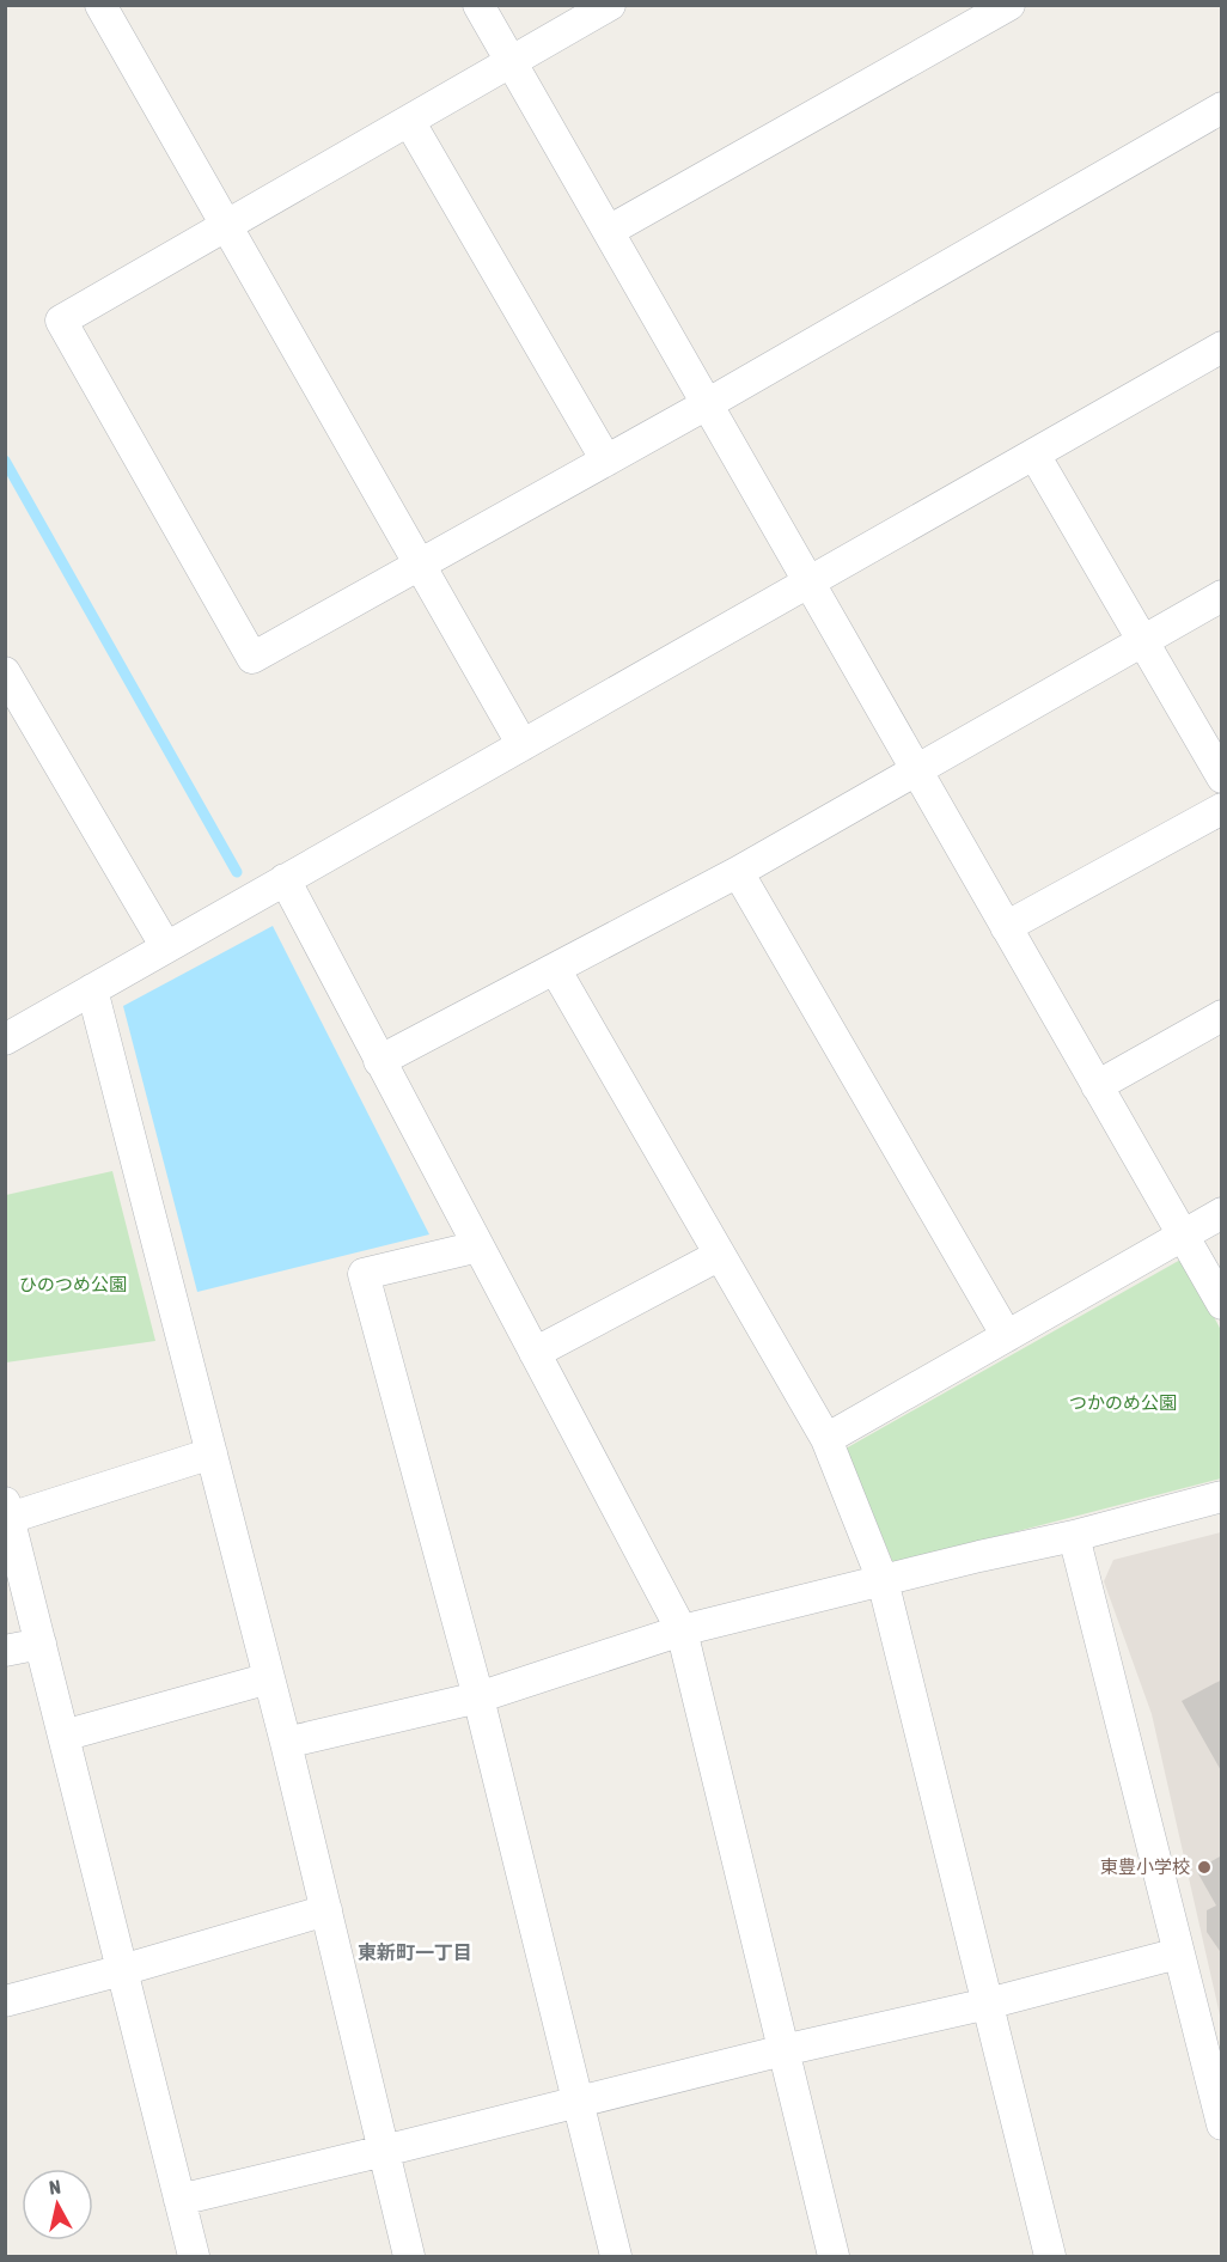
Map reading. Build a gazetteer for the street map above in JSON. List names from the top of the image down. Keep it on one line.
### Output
{"districts":["東新町一丁目"],"parks":["ひのつめ公園","つかのめ公園"],"places":["東豊小学校"],"north":"top"}
